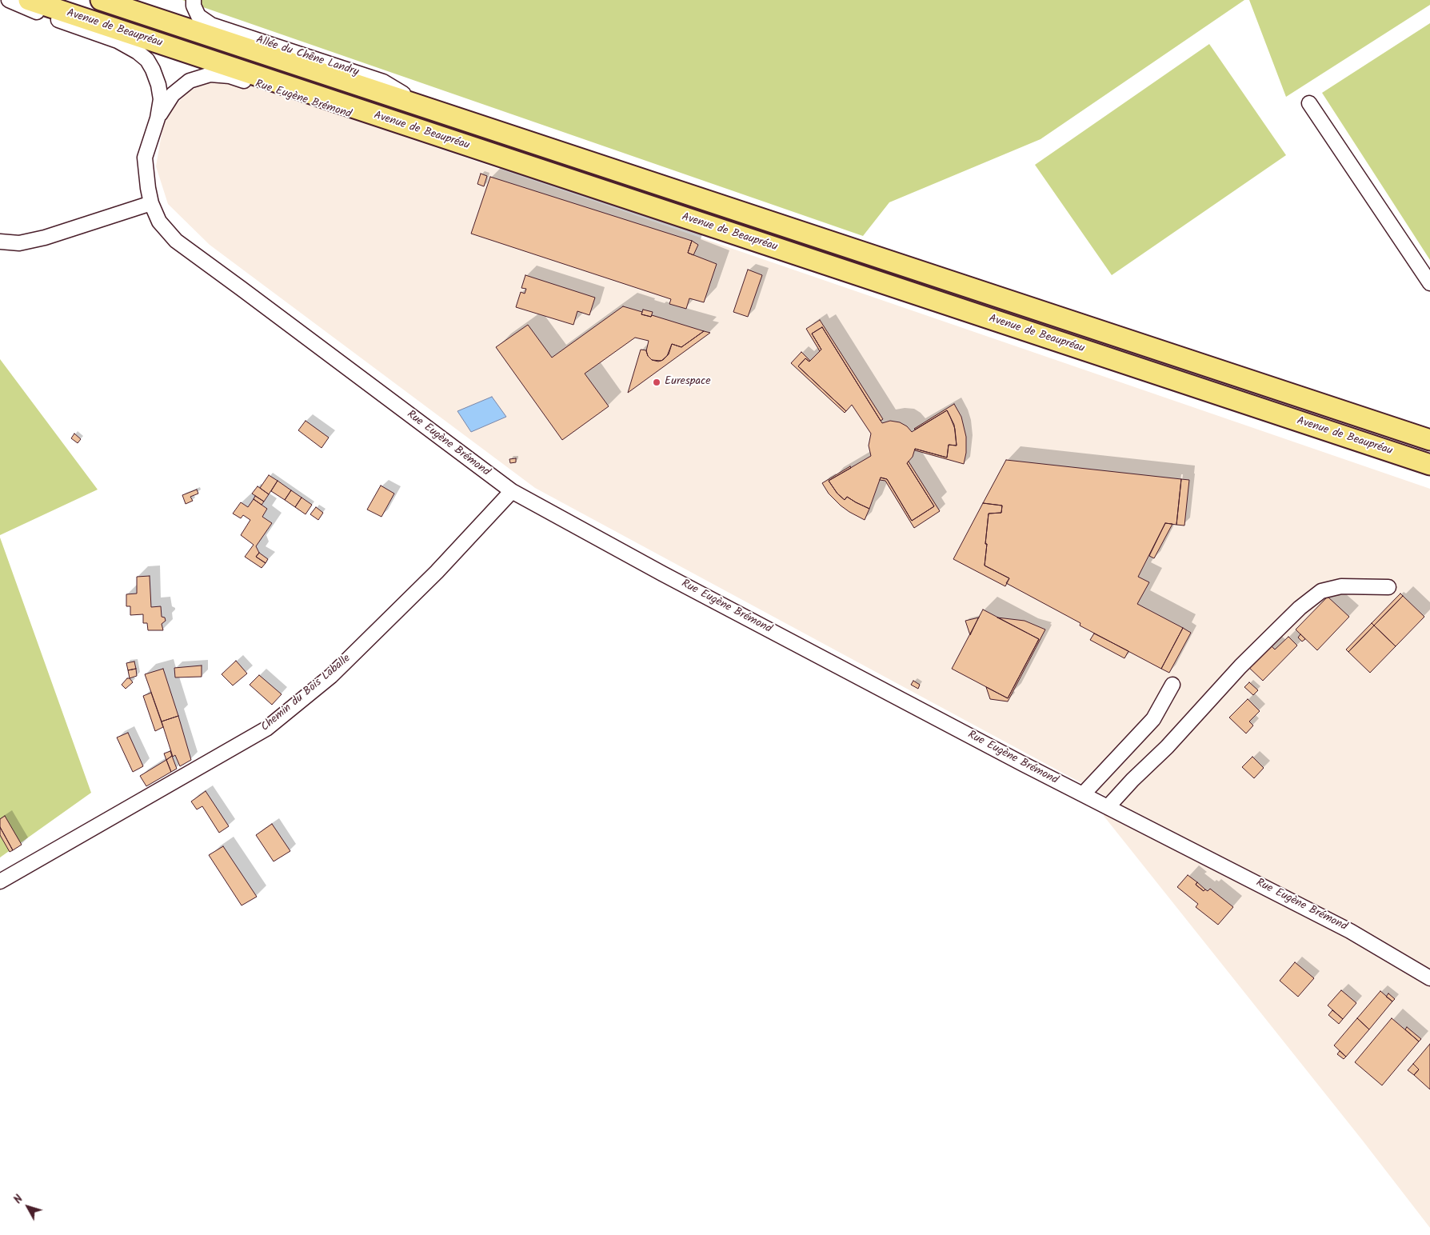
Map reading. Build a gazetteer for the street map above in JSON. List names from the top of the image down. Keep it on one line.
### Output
{"streets":{"highway":["Avenue de Beaupréau"],"street":["Allée du Chêne Landry","Rue Eugène Brémond","Chemin du Bois Laballe"]},"crossings":[["Avenue de Beaupréau","Allée du Chêne Landry"],["Avenue de Beaupréau","Rue Eugène Brémond"],["Rue Eugène Brémond","Chemin du Bois Laballe"]],"places":["Eurespace"],"north":"top left"}
